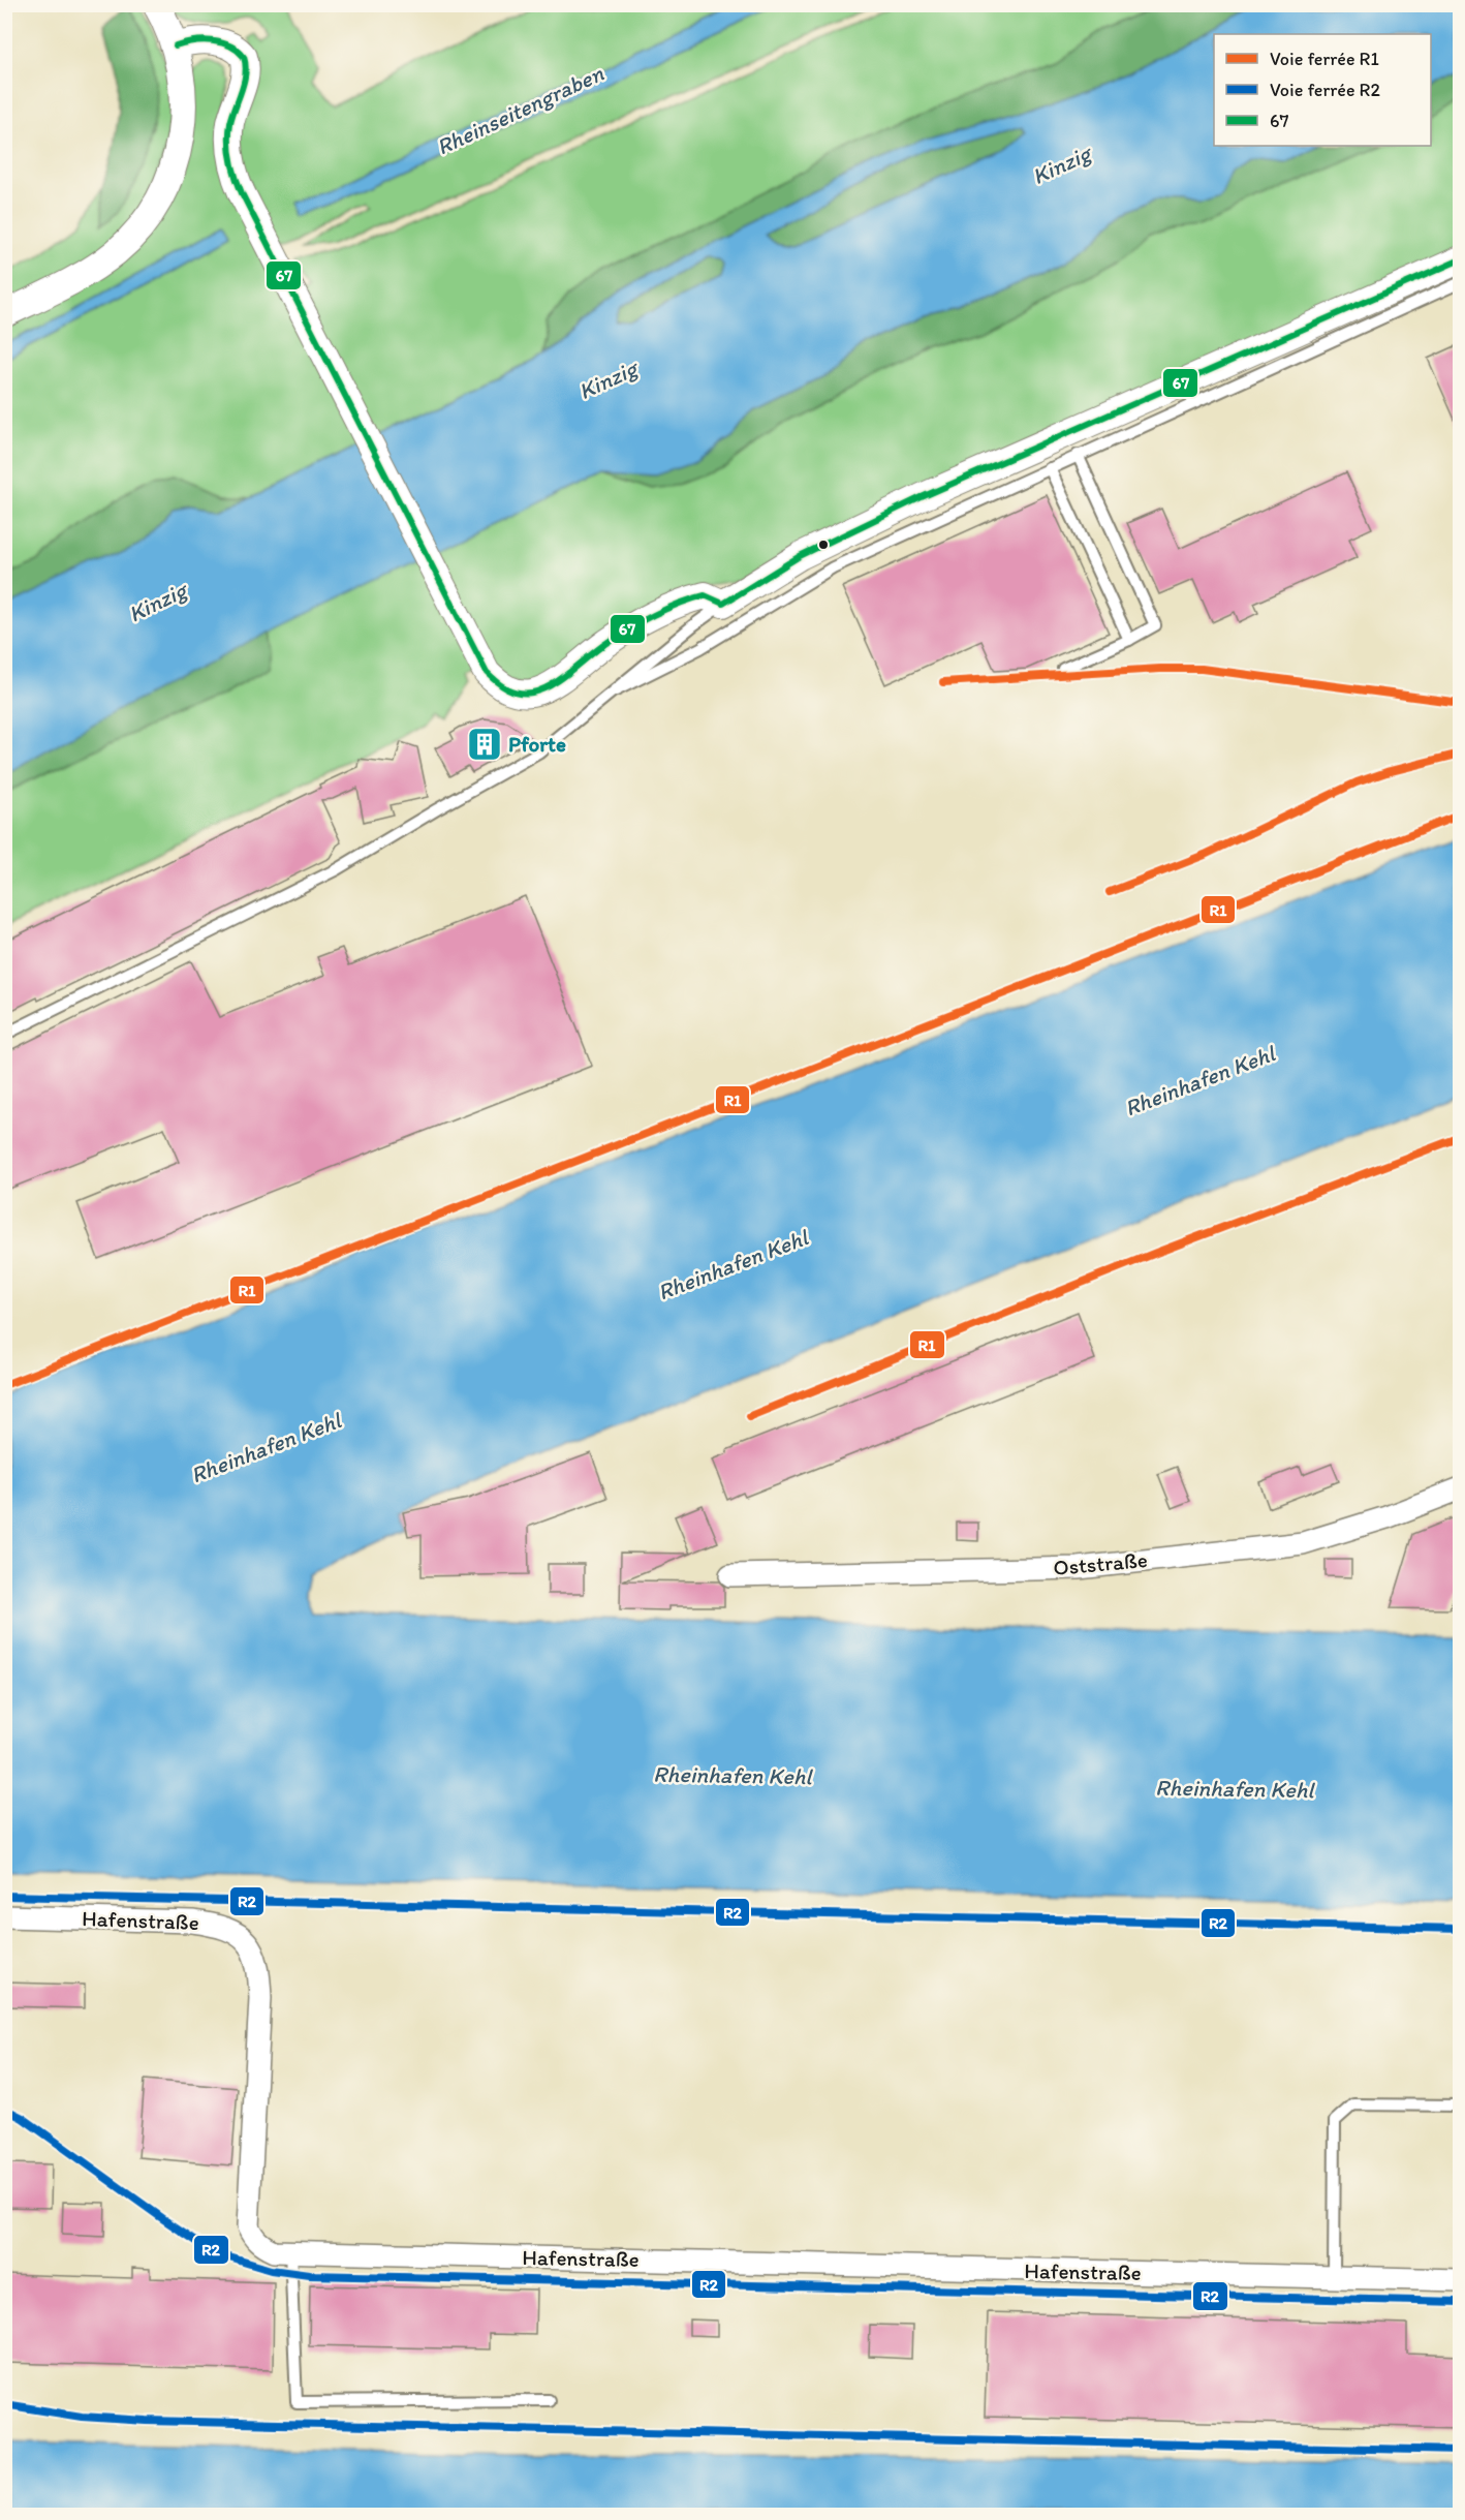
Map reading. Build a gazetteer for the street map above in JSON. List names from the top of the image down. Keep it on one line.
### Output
{"streets":{"street":["Oststraße","Hafenstraße"]},"water":["Rheinseitengraben","Kinzig","Rheinhafen Kehl"],"places":{"building":["Pforte"]},"lines":["transit line 67","rail line R1","rail line R2"],"legend":["Voie ferrée R1","Voie ferrée R2","67"]}
